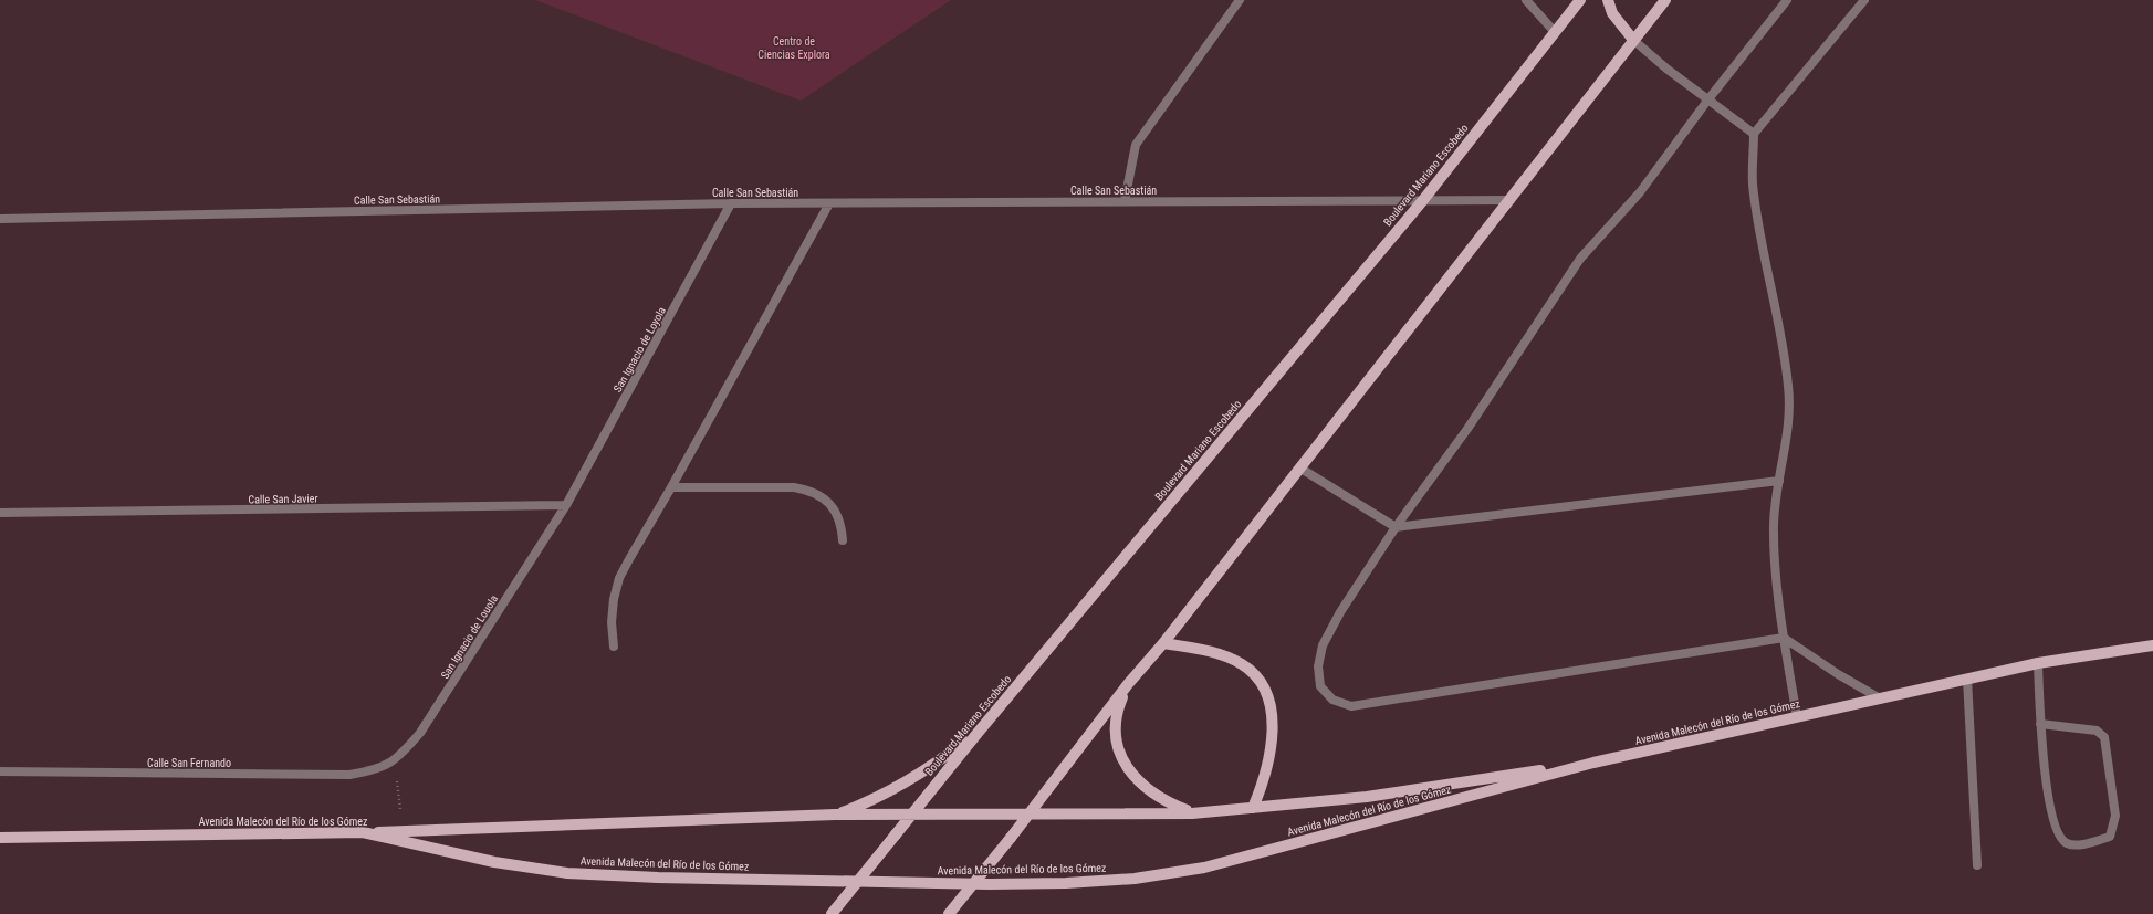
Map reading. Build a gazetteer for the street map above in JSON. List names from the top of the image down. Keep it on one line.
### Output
{"streets":{"main road":["Boulevard Mariano Escobedo","Avenida Malecón del Río de los Gómez"],"street":["Calle San Sebastián","San Ignacio de Loyola","Calle San Javier","San Ignacio de Louola","Calle San Fernando"]},"crossings":[["Boulevard Mariano Escobedo","Calle San Sebastián"],["Calle San Sebastián","San Ignacio de Loyola"],["San Ignacio de Loyola","Calle San Javier"],["San Ignacio de Loyola","San Ignacio de Louola"],["Calle San Javier","San Ignacio de Louola"],["San Ignacio de Louola","Calle San Fernando"]],"parks":["Centro de Ciencias Explora"]}
